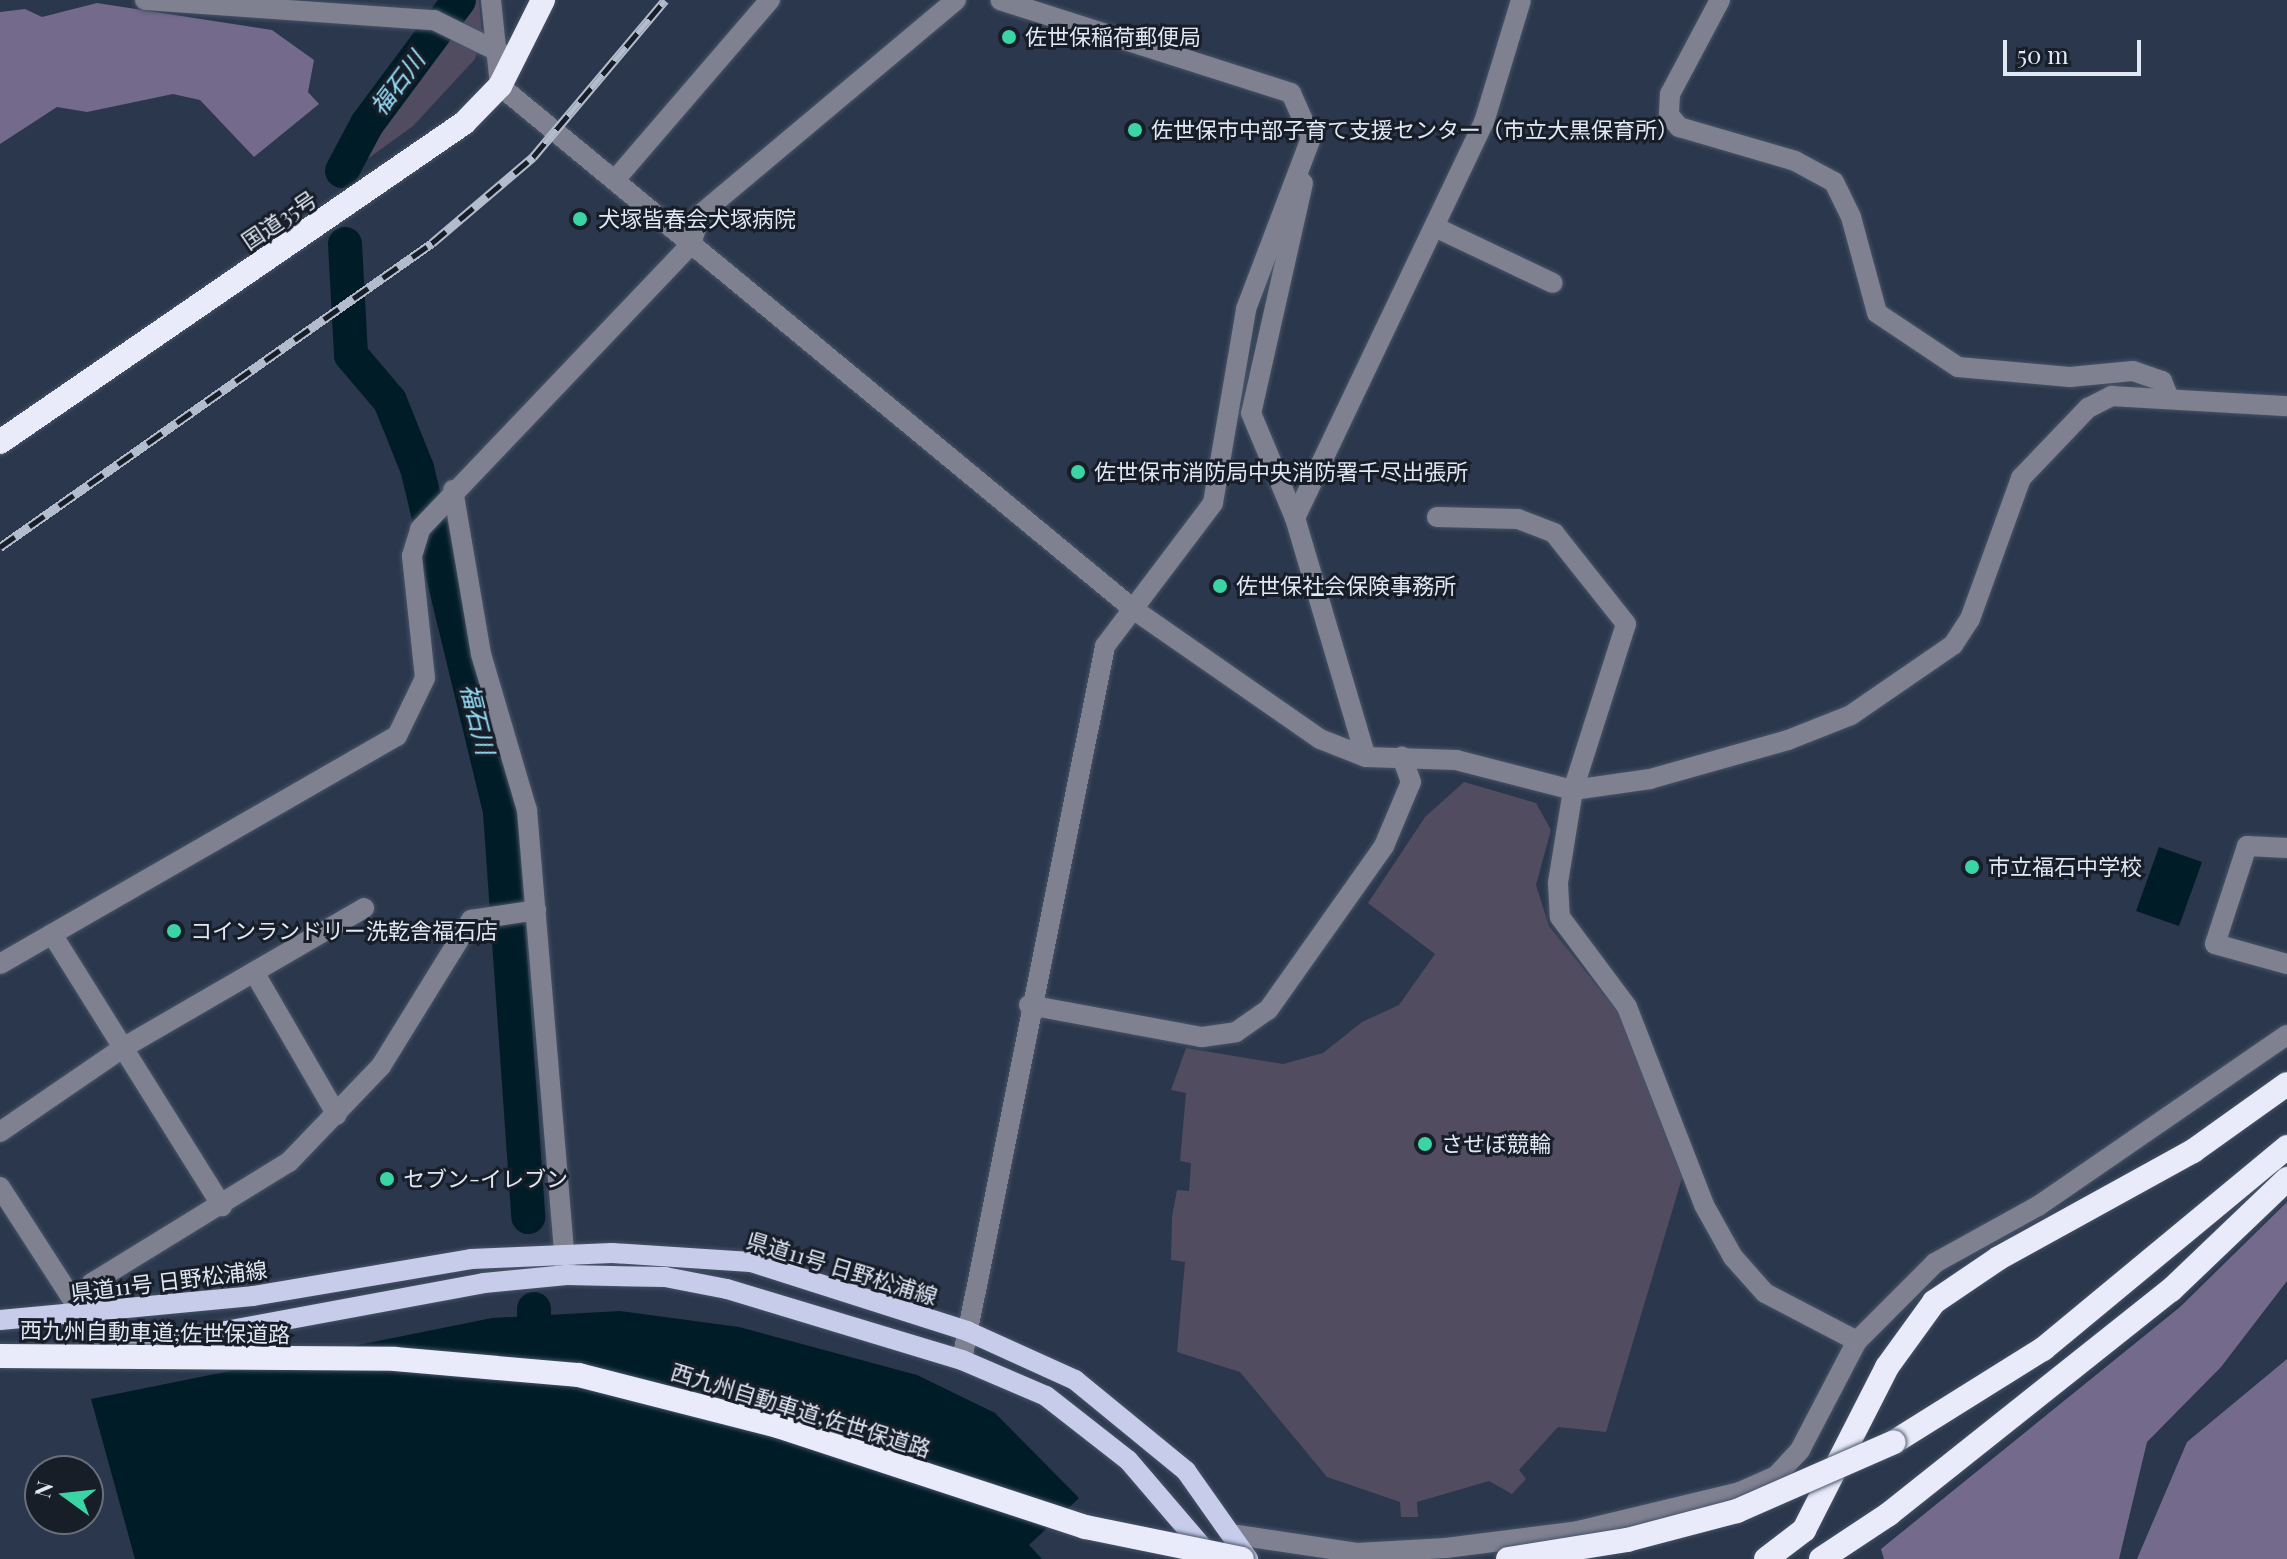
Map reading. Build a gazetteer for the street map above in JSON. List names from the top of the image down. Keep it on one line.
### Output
{"streets":{"highway":["国道35号","西九州自動車道;佐世保道路"],"main road":["県道11号 日野松浦線"]},"crossings":[["県道11号 日野松浦線","西九州自動車道;佐世保道路"]],"water":["福石川"],"places":["佐世保稲荷郵便局","佐世保市中部子育て支援センター（市立大黒保育所）","犬塚皆春会犬塚病院","佐世保市消防局中央消防署千尽出張所","佐世保社会保険事務所","市立福石中学校","コインランドリー洗乾舎福石店","させぼ競輪","セブン-イレブン"],"scale_bar":"50 m","north":"left"}
